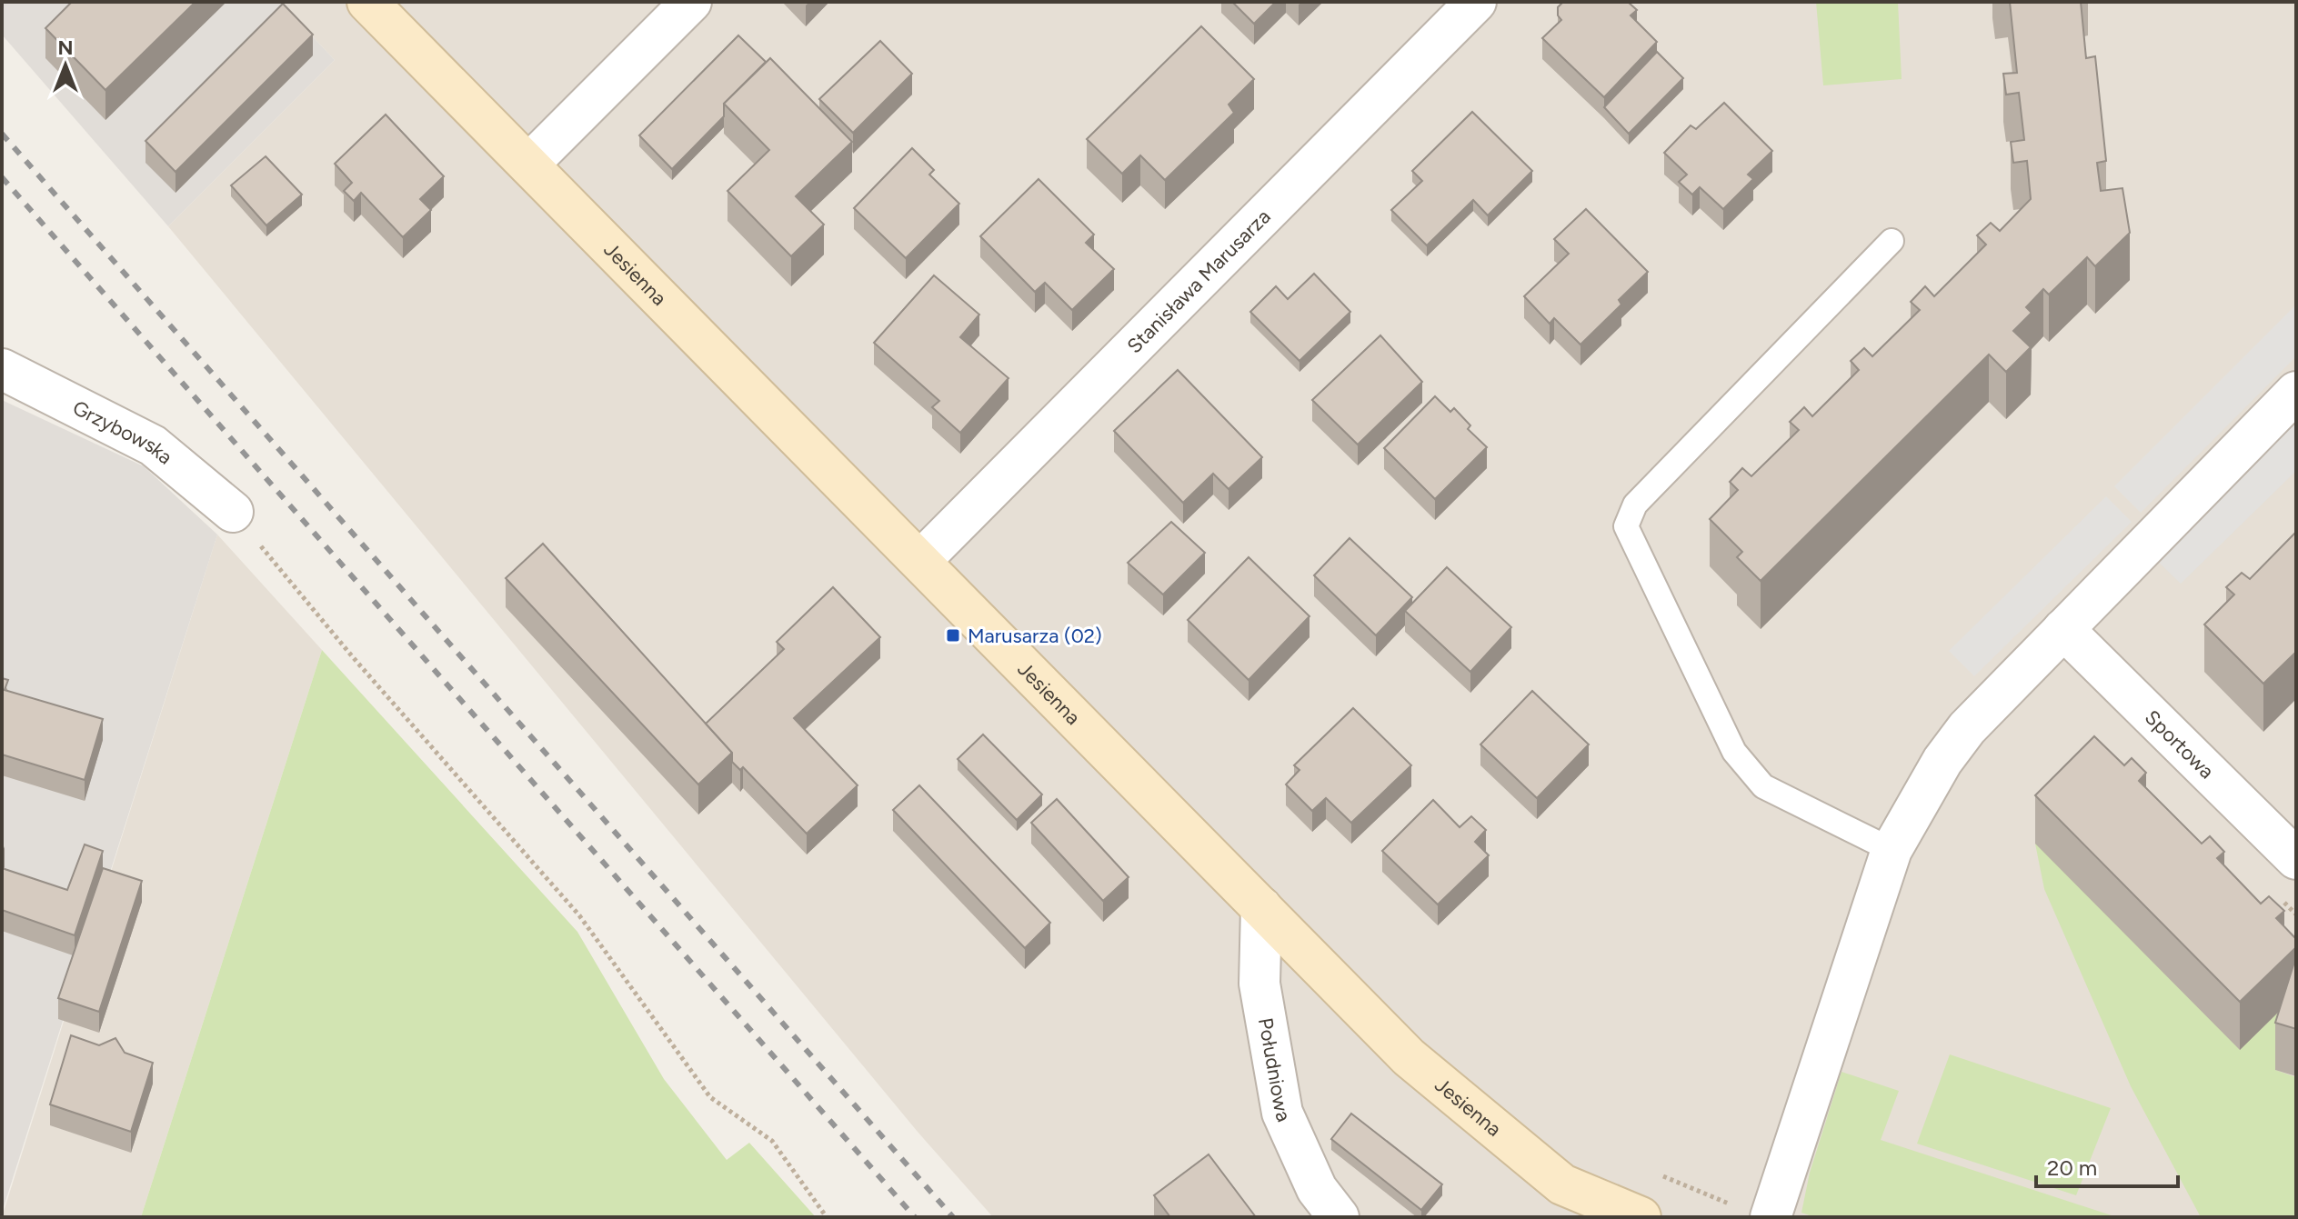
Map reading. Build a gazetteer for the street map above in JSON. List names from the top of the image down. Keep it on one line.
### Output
{"streets":{"street":["Jesienna","Stanisława Marusarza","Grzybowska","Sportowa","Południowa"]},"crossings":[["Jesienna","Stanisława Marusarza"],["Jesienna","Południowa"]],"places":{"transit":["Marusarza (02)"]},"scale_bar":"20 m","north":"top"}
